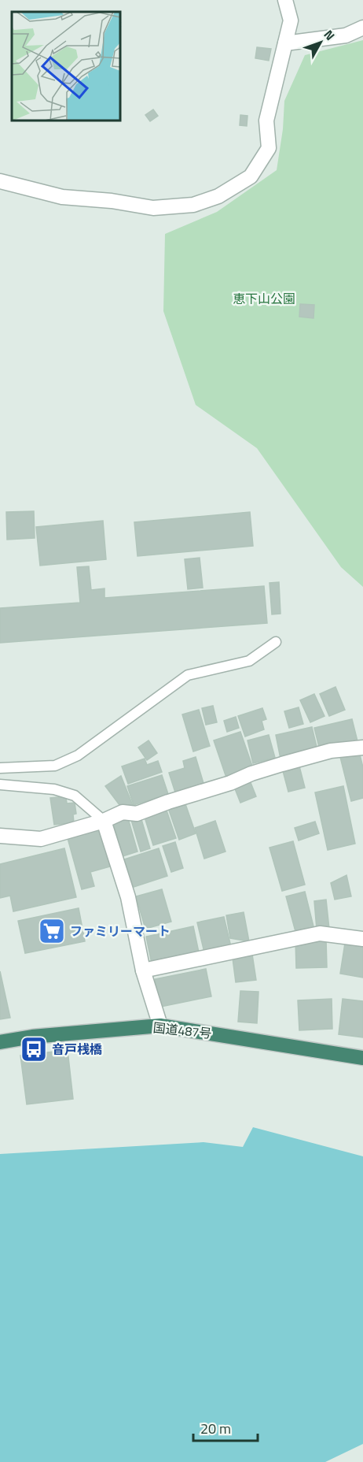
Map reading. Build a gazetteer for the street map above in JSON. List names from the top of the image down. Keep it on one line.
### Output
{"streets":{"highway":["国道487号"]},"parks":["恵下山公園"],"places":{"supermarket":["ファミリーマート"],"bus stop":["音戸桟橋"]},"scale_bar":"20 m","north":"top right"}
